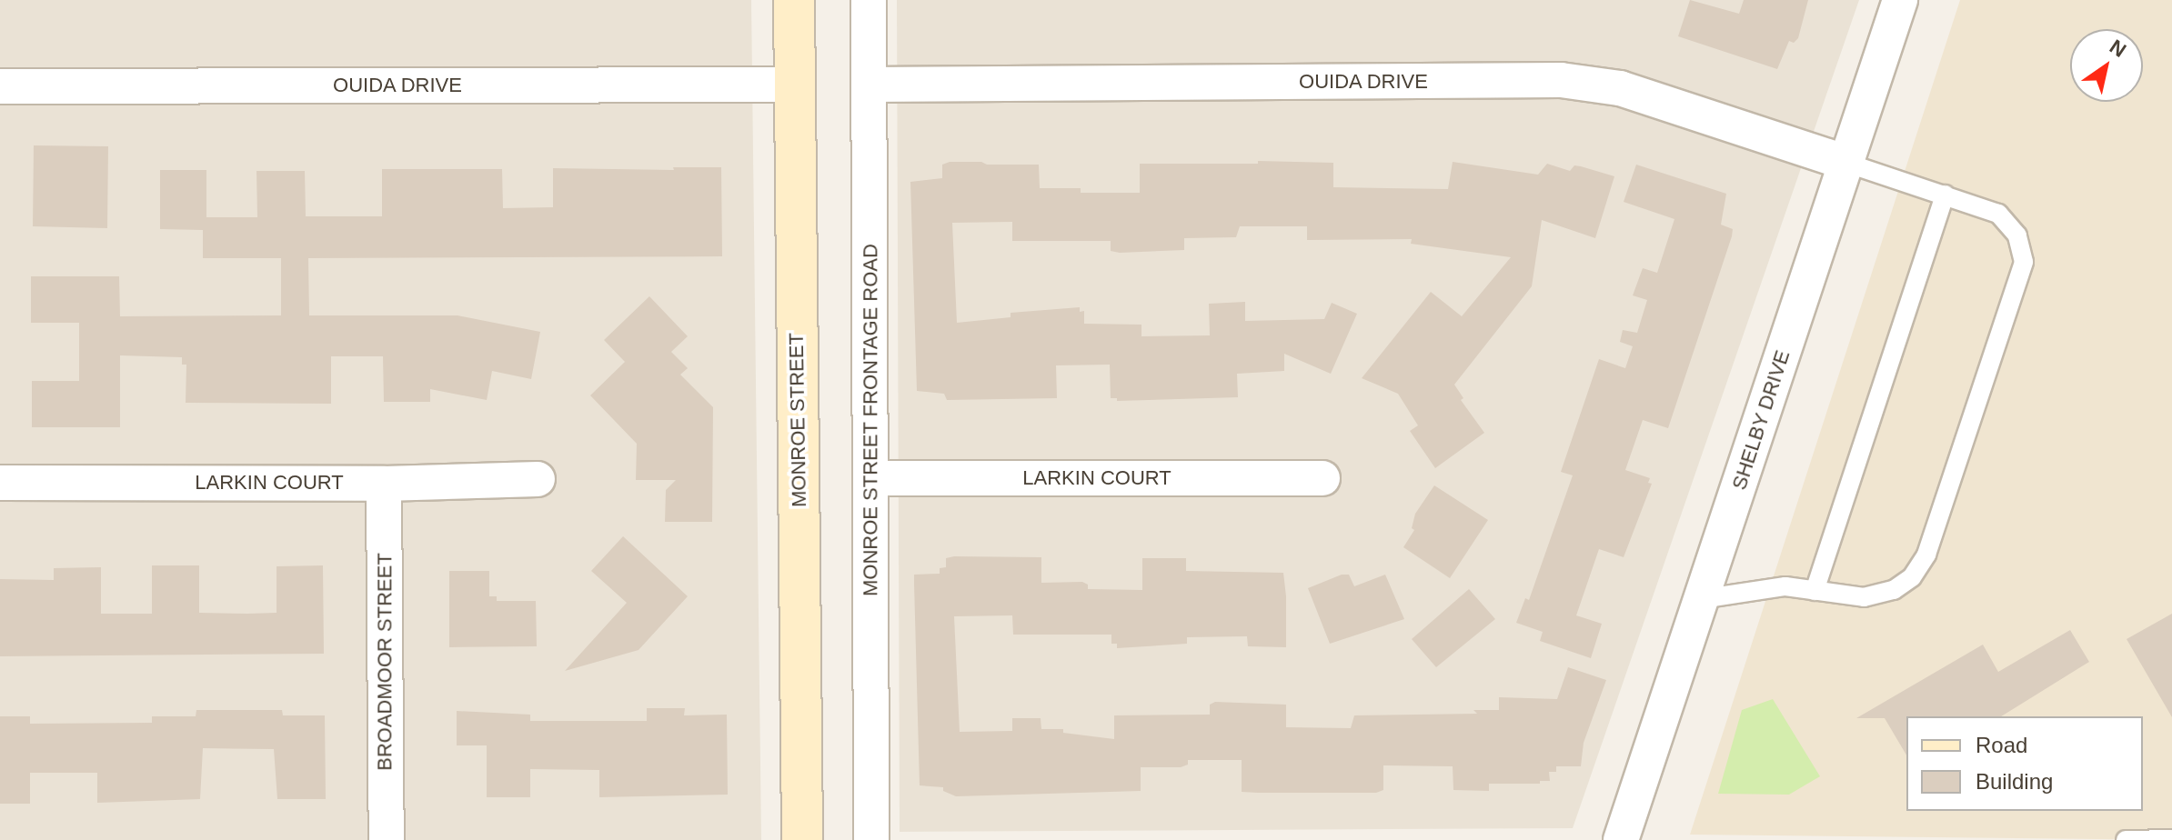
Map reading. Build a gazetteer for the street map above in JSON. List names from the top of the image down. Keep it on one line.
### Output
{"streets":{"main road":["MONROE STREET"],"street":["OUIDA DRIVE","MONROE STREET FRONTAGE ROAD","SHELBY DRIVE","LARKIN COURT","BROADMOOR STREET"]},"crossings":[["OUIDA DRIVE","MONROE STREET"],["OUIDA DRIVE","MONROE STREET FRONTAGE ROAD"],["OUIDA DRIVE","SHELBY DRIVE"],["MONROE STREET FRONTAGE ROAD","LARKIN COURT"],["LARKIN COURT","BROADMOOR STREET"]],"legend":["Road","Building"],"north":"top right"}
